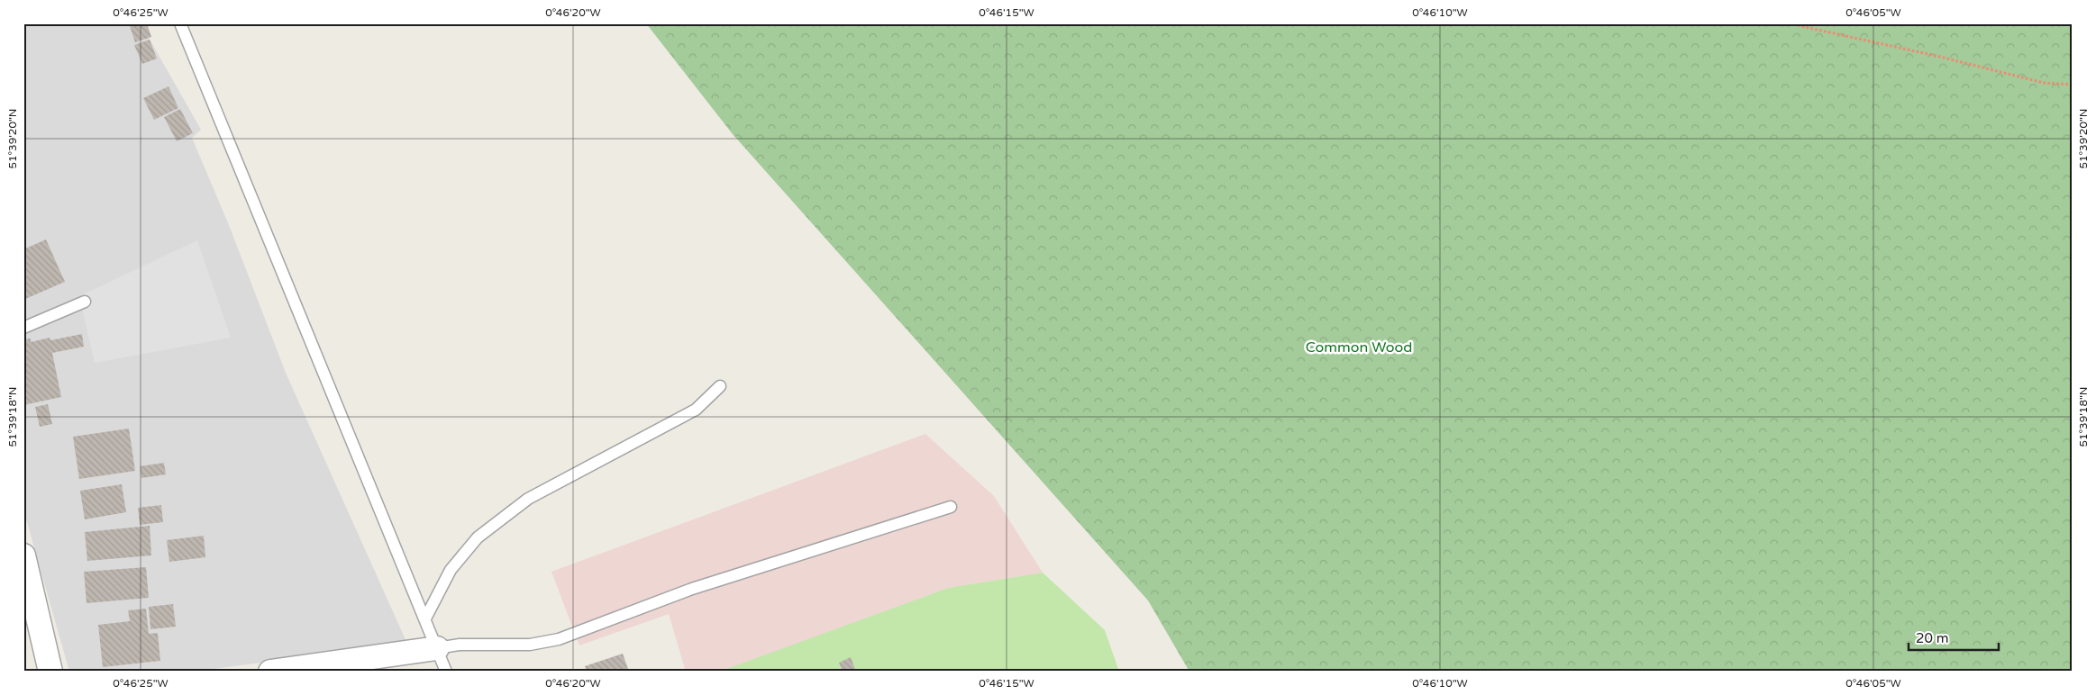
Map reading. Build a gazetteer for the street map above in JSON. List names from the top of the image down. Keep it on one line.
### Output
{"parks":["Common Wood"],"scale_bar":"20 m","coordinates":["0°46'25\"W","0°46'20\"W","0°46'15\"W","0°46'10\"W","0°46'05\"W","51°39'20\"N","51°39'18\"N"]}
